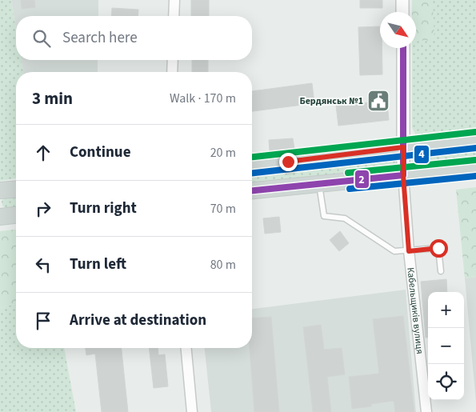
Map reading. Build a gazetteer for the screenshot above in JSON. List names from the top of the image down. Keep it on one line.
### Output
{"streets":{"street":["Кабельщиків вулиця"]},"places":{"public building":["Бердянськ №1"]},"lines":["transit line 2","transit line 4"],"north":"bottom right","page":{"search":"Search here","heading":["3 min","Walk · 170 m"],"list":[["Continue","20 m"],["Turn right","70 m"],["Turn left","80 m"],"Arrive at destination"],"map_buttons":["+","−"]}}
